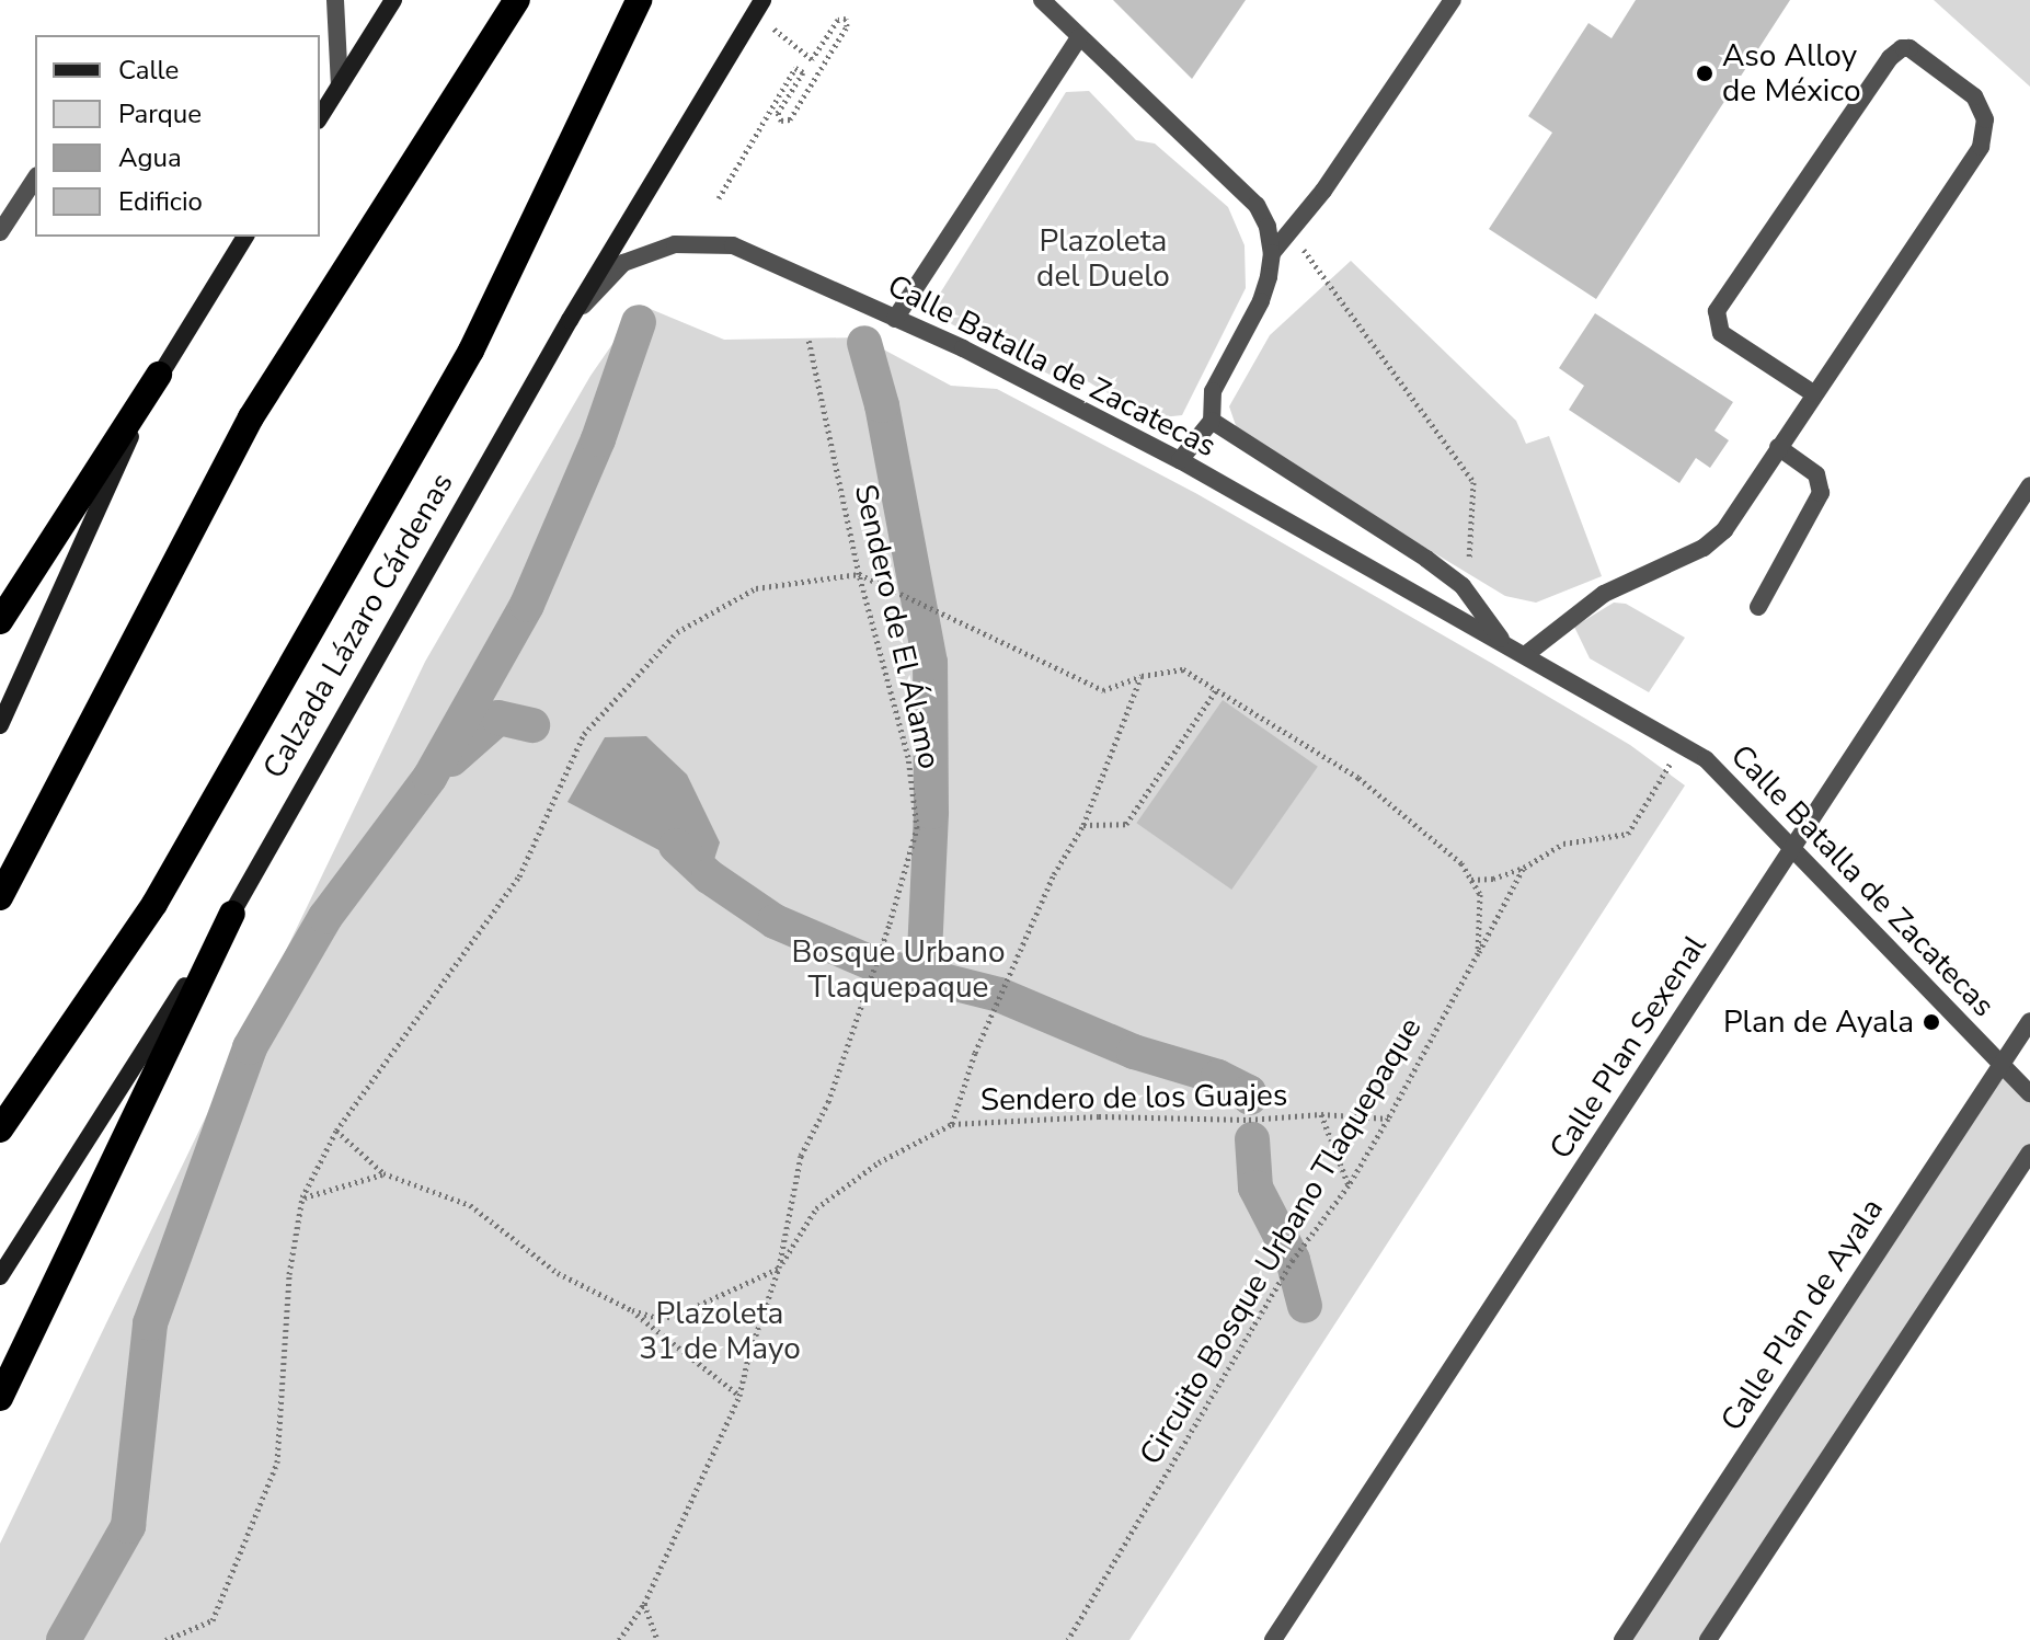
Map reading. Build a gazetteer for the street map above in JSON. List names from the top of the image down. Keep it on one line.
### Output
{"streets":{"highway":["Calzada Lázaro Cárdenas"],"street":["Calle Batalla de Zacatecas","Calle Plan Sexenal","Calle Plan de Ayala"],"path":["Sendero de El Álamo","Sendero de los Guajes","Circuito Bosque Urbano Tlaquepaque"]},"crossings":[["Calle Batalla de Zacatecas","Calzada Lázaro Cárdenas"],["Calle Batalla de Zacatecas","Calle Plan Sexenal"],["Calle Batalla de Zacatecas","Calle Plan de Ayala"],["Sendero de El Álamo","Sendero de los Guajes"],["Sendero de El Álamo","Circuito Bosque Urbano Tlaquepaque"],["Sendero de los Guajes","Circuito Bosque Urbano Tlaquepaque"]],"parks":["Plazoleta del Duelo","Bosque Urbano Tlaquepaque","Plazoleta 31 de Mayo"],"places":["Aso Alloy de México","Plan de Ayala"],"legend":["Calle","Parque","Agua","Edificio"]}
